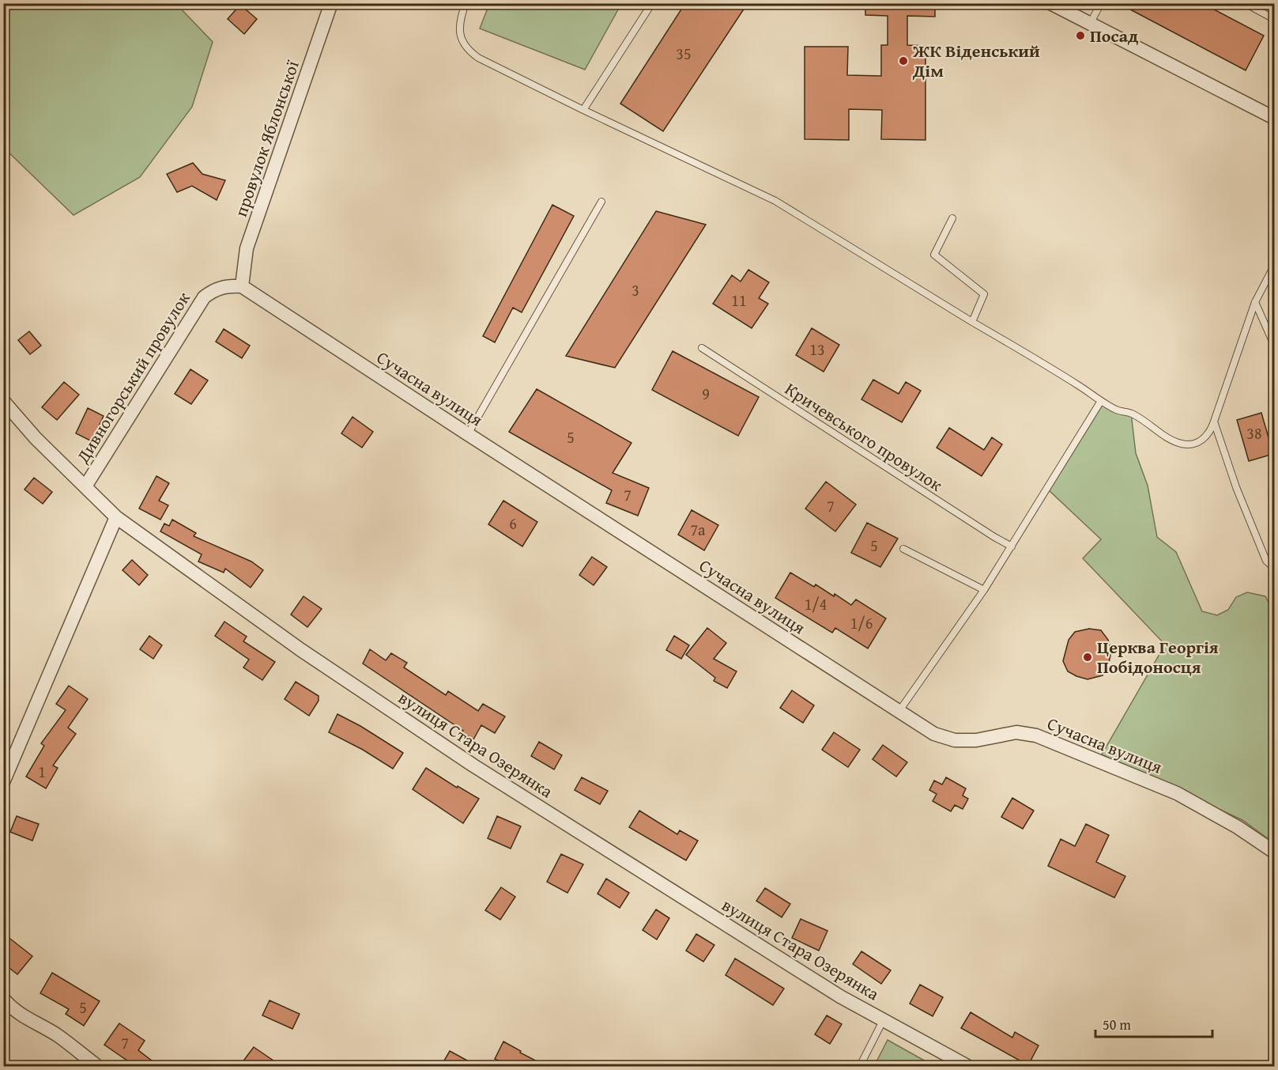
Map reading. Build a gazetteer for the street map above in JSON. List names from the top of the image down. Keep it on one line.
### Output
{"streets":{"street":["провулок Яблонської","Дивногорський провулок","Сучасна вулиця","вулиця Стара Озерянка"],"lane":["Кричевського провулок"]},"crossings":[["провулок Яблонської","Дивногорський провулок"],["провулок Яблонської","Сучасна вулиця"],["Дивногорський провулок","Сучасна вулиця"],["Дивногорський провулок","вулиця Стара Озерянка"]],"places":["Посад","ЖК Віденський Дім","Церква Георгія Побідоносця"],"house_numbers":["35","3","11","13","9","38","5","7","7","6","7а","5","1/4","1/6","1","5","7"],"scale_bar":"50 m"}
